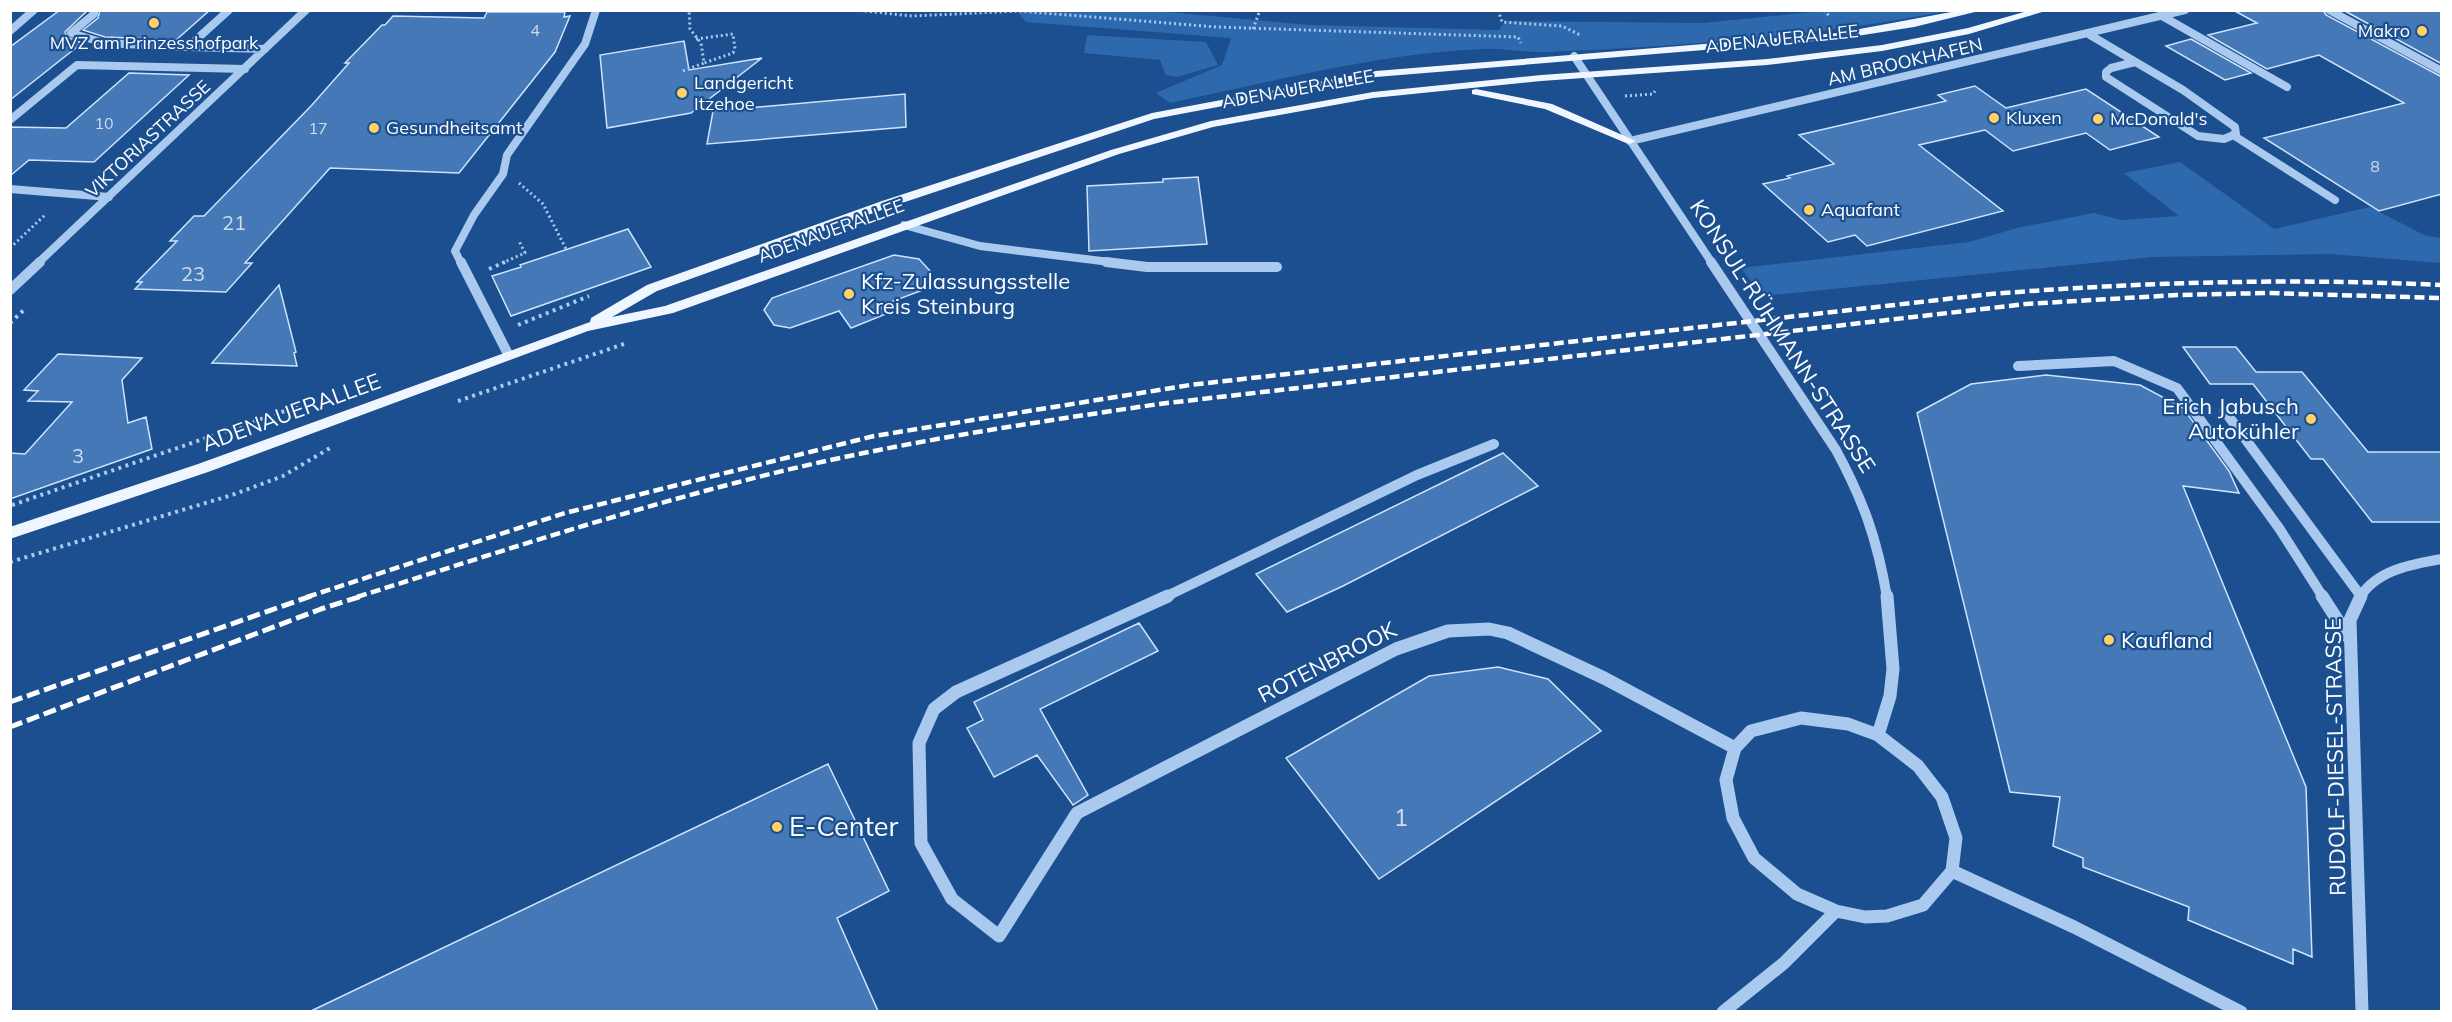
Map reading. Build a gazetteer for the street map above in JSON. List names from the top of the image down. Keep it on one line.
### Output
{"streets":{"main road":["ADENAUERALLEE"],"street":["AM BROOKHAFEN","VIKTORIASTRASSE","KONSUL-RÜHMANN-STRASSE","ROTENBROOK","RUDOLF-DIESEL-STRASSE"]},"crossings":[["ADENAUERALLEE","KONSUL-RÜHMANN-STRASSE"],["AM BROOKHAFEN","KONSUL-RÜHMANN-STRASSE"],["KONSUL-RÜHMANN-STRASSE","ROTENBROOK"]],"places":["MVZ am Prinzesshofpark","Makro","Landgericht Itzehoe","Kluxen","McDonald's","Gesundheitsamt","Aquafant","Kfz-Zulassungsstelle Kreis Steinburg","Erich Jabusch Autokühler","Kaufland","E-Center"],"house_numbers":["4","10","17","8","21","23","3","1"]}
